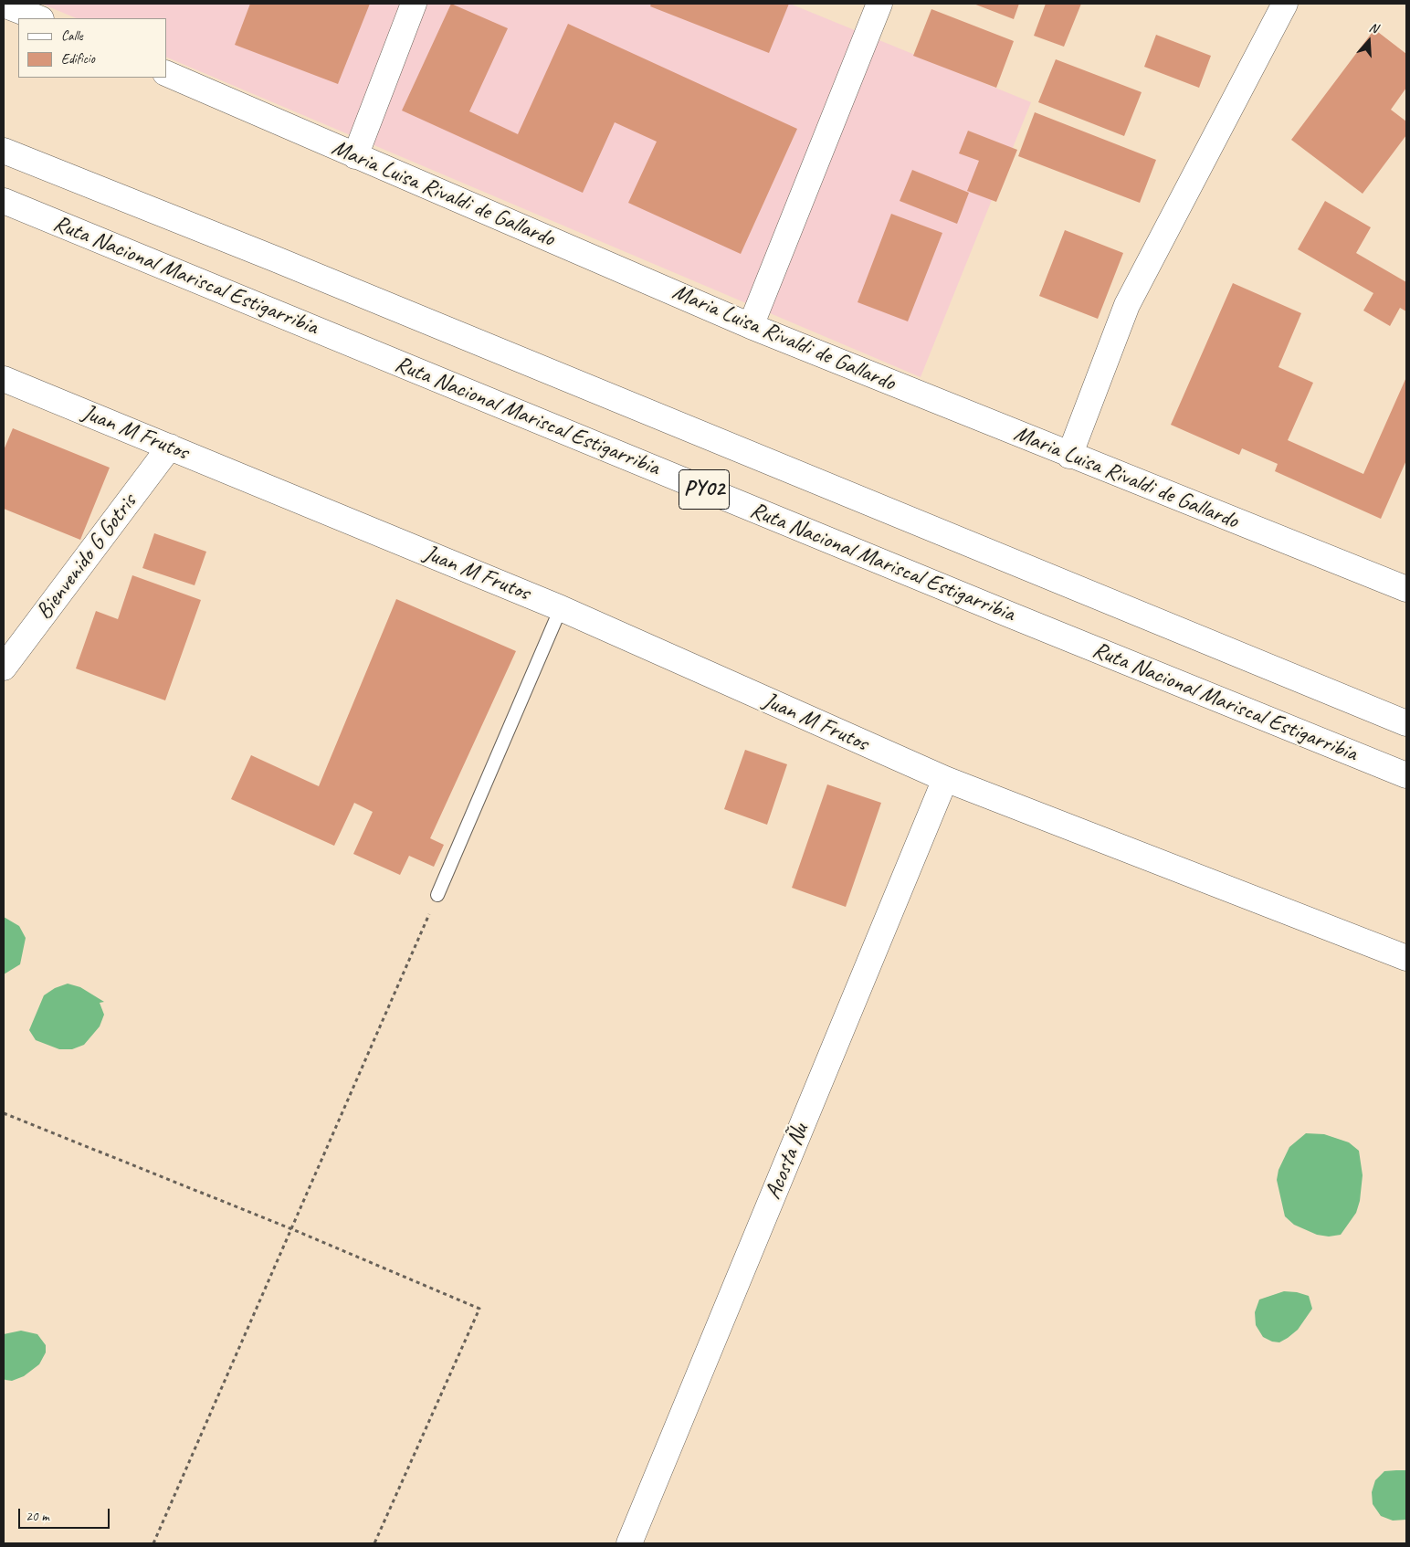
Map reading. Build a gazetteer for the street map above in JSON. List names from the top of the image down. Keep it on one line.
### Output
{"streets":{"main road":["Maria Luisa Rivaldi de Gallardo","Ruta Nacional Mariscal Estigarribia","Juan M Frutos","PY02","Bienvenido G Gotris","Acosta Ñu"]},"crossings":[["Juan M Frutos","Bienvenido G Gotris"],["Juan M Frutos","Acosta Ñu"]],"legend":["Calle","Edificio"],"scale_bar":"20 m","north":"top"}
